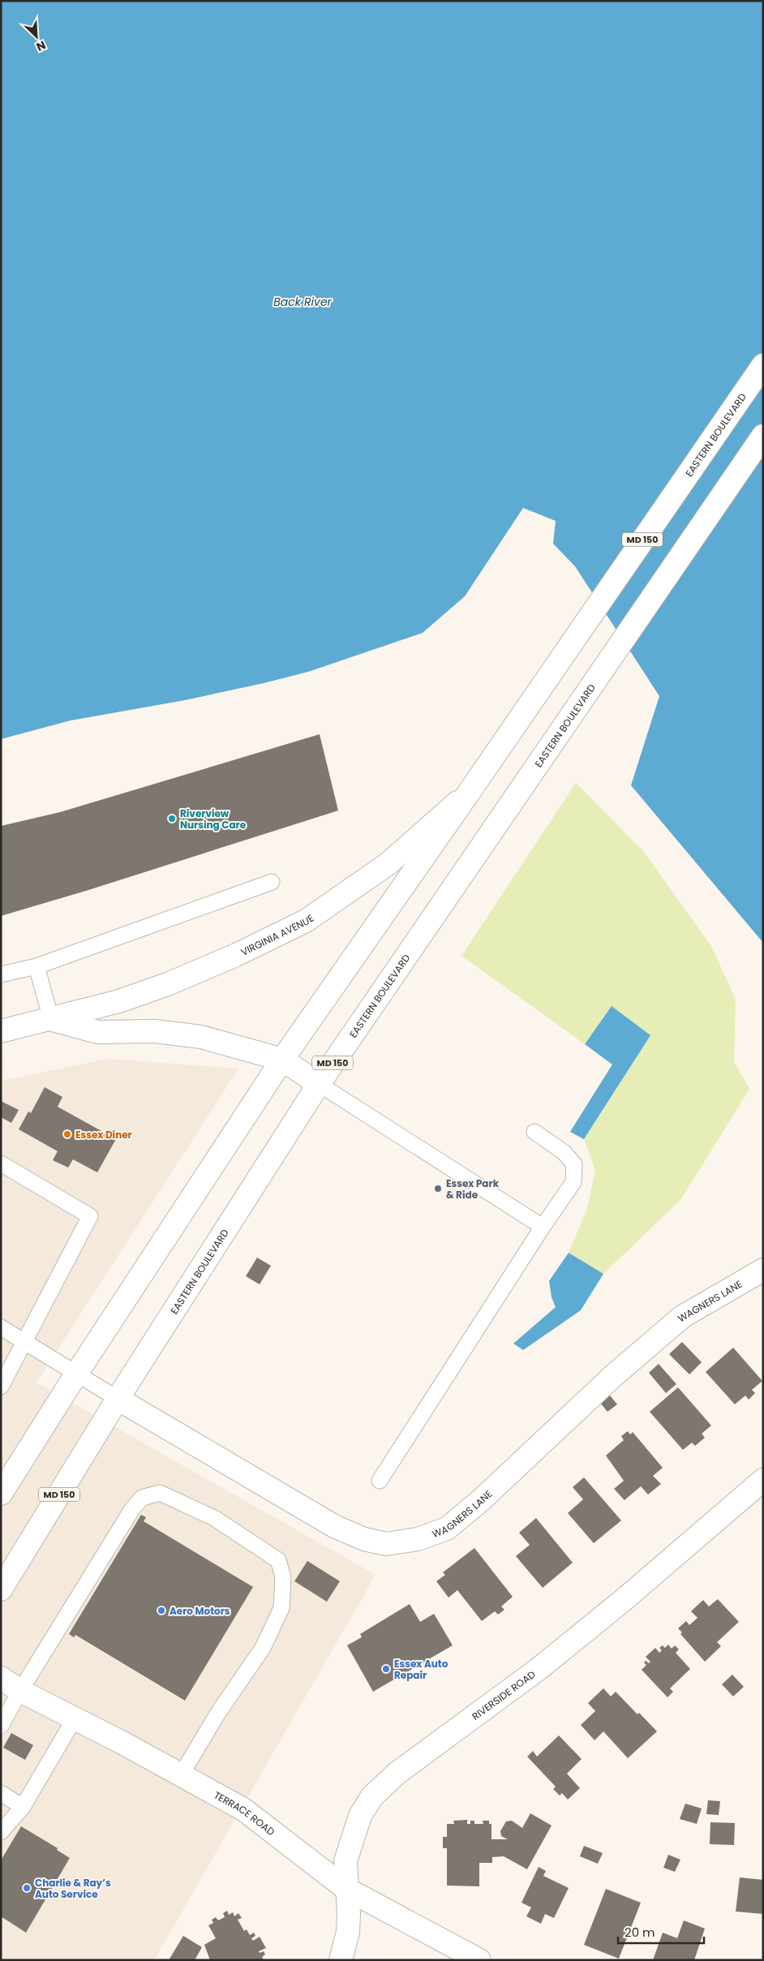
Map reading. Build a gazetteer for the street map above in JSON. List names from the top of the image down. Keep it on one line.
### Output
{"streets":{"street":["EASTERN BOULEVARD","MD 150","VIRGINIA AVENUE","WAGNERS LANE","RIVERSIDE ROAD","TERRACE ROAD"]},"crossings":[["EASTERN BOULEVARD","VIRGINIA AVENUE"],["EASTERN BOULEVARD","WAGNERS LANE"],["RIVERSIDE ROAD","TERRACE ROAD"]],"water":["Back River"],"places":["Riverview Nursing Care","Essex Diner","Essex Park & Ride","Aero Motors","Essex Auto Repair","Charlie & Ray’s Auto Service"],"scale_bar":"20 m","north":"bottom right"}
